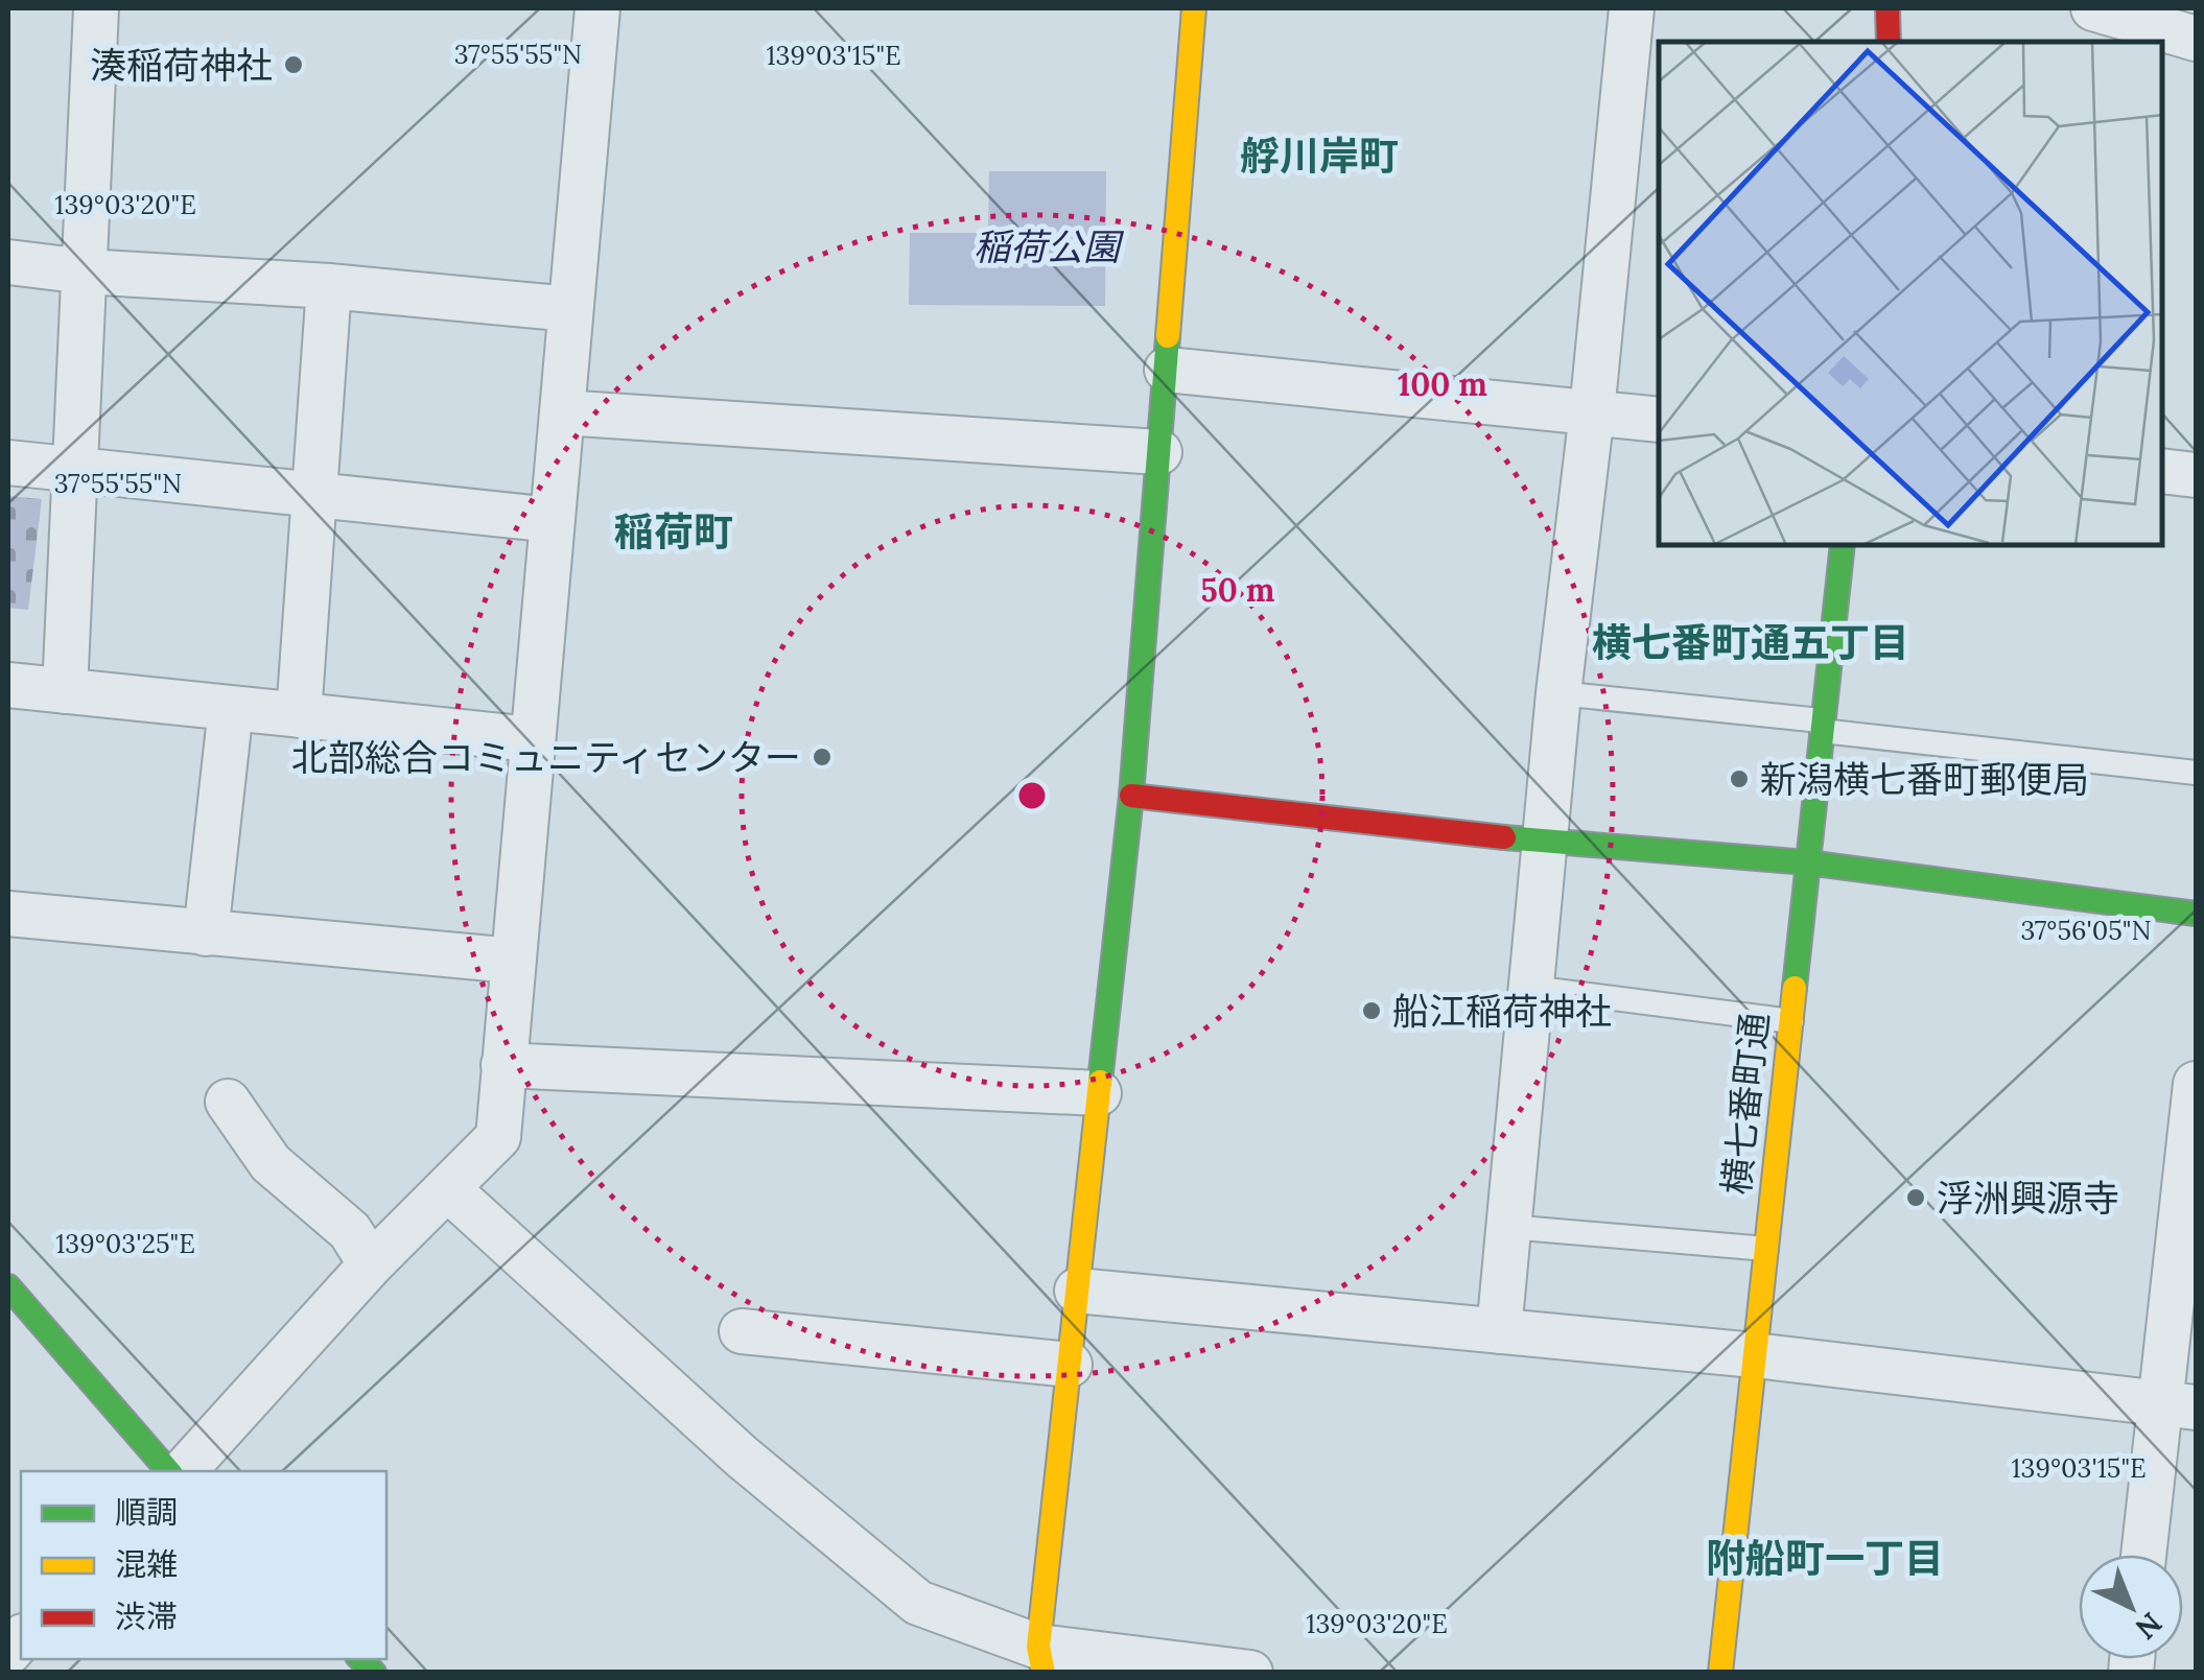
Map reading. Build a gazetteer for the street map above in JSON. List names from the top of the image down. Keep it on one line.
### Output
{"streets":{"street":["横七番町通"]},"districts":["艀川岸町","稲荷町","横七番町通五丁目","附船町一丁目"],"parks":["稲荷公園"],"places":["湊稲荷神社","北部総合コミュニティセンター","新潟横七番町郵便局","船江稲荷神社","浮洲興源寺"],"legend":["順調","混雑","渋滞"],"north":"bottom right","coordinates":["37°55'55\"N","139°03'15\"E","139°03'20\"E","37°56'05\"N","139°03'25\"E"],"rings":["100 m","50 m"]}
